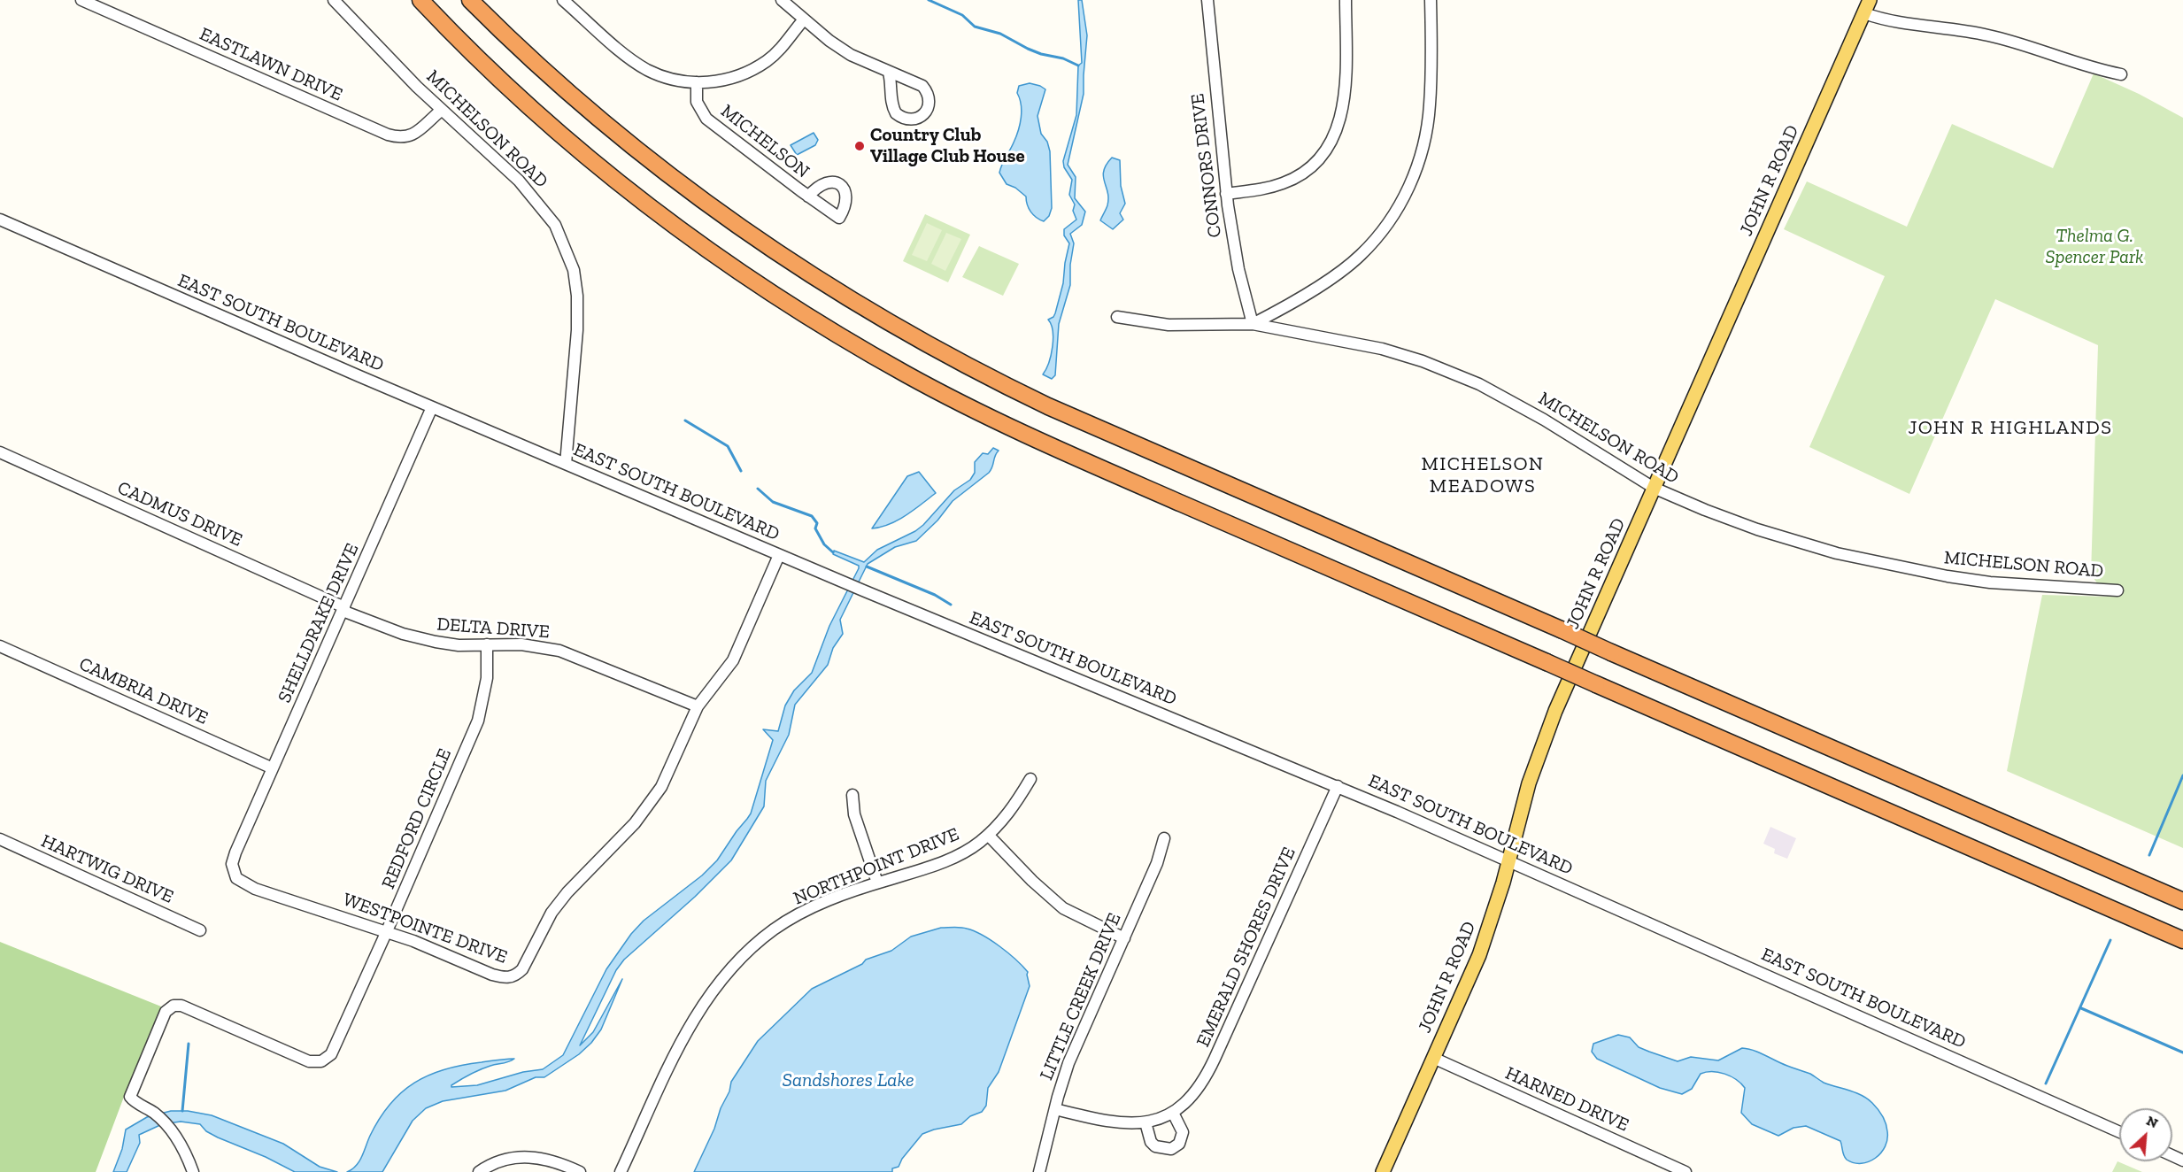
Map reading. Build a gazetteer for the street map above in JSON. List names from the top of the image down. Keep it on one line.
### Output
{"streets":{"main road":["JOHN R ROAD"],"street":["EASTLAWN DRIVE","MICHELSON ROAD","MICHELSON","CONNORS DRIVE","EAST SOUTH BOULEVARD","CADMUS DRIVE","SHELLDRAKE DRIVE","DELTA DRIVE","CAMBRIA DRIVE","REDFORD CIRCLE","NORTHPOINT DRIVE","HARTWIG DRIVE","WESTPOINTE DRIVE","EMERALD SHORES DRIVE","LITTLE CREEK DRIVE","HARNED DRIVE"]},"crossings":[["EASTLAWN DRIVE","MICHELSON ROAD"],["MICHELSON ROAD","CONNORS DRIVE"],["MICHELSON ROAD","JOHN R ROAD"],["MICHELSON ROAD","EAST SOUTH BOULEVARD"],["JOHN R ROAD","EAST SOUTH BOULEVARD"],["JOHN R ROAD","HARNED DRIVE"],["EAST SOUTH BOULEVARD","SHELLDRAKE DRIVE"],["EAST SOUTH BOULEVARD","WESTPOINTE DRIVE"],["EAST SOUTH BOULEVARD","EMERALD SHORES DRIVE"],["CADMUS DRIVE","SHELLDRAKE DRIVE"],["CADMUS DRIVE","DELTA DRIVE"],["SHELLDRAKE DRIVE","DELTA DRIVE"],["SHELLDRAKE DRIVE","CAMBRIA DRIVE"],["SHELLDRAKE DRIVE","WESTPOINTE DRIVE"],["DELTA DRIVE","REDFORD CIRCLE"],["DELTA DRIVE","WESTPOINTE DRIVE"],["REDFORD CIRCLE","WESTPOINTE DRIVE"],["EMERALD SHORES DRIVE","LITTLE CREEK DRIVE"]],"districts":["JOHN R HIGHLANDS","MICHELSON MEADOWS"],"water":["Sandshores Lake"],"parks":["Thelma G. Spencer Park"],"places":["Country Club Village Club House"],"north":"top right"}
